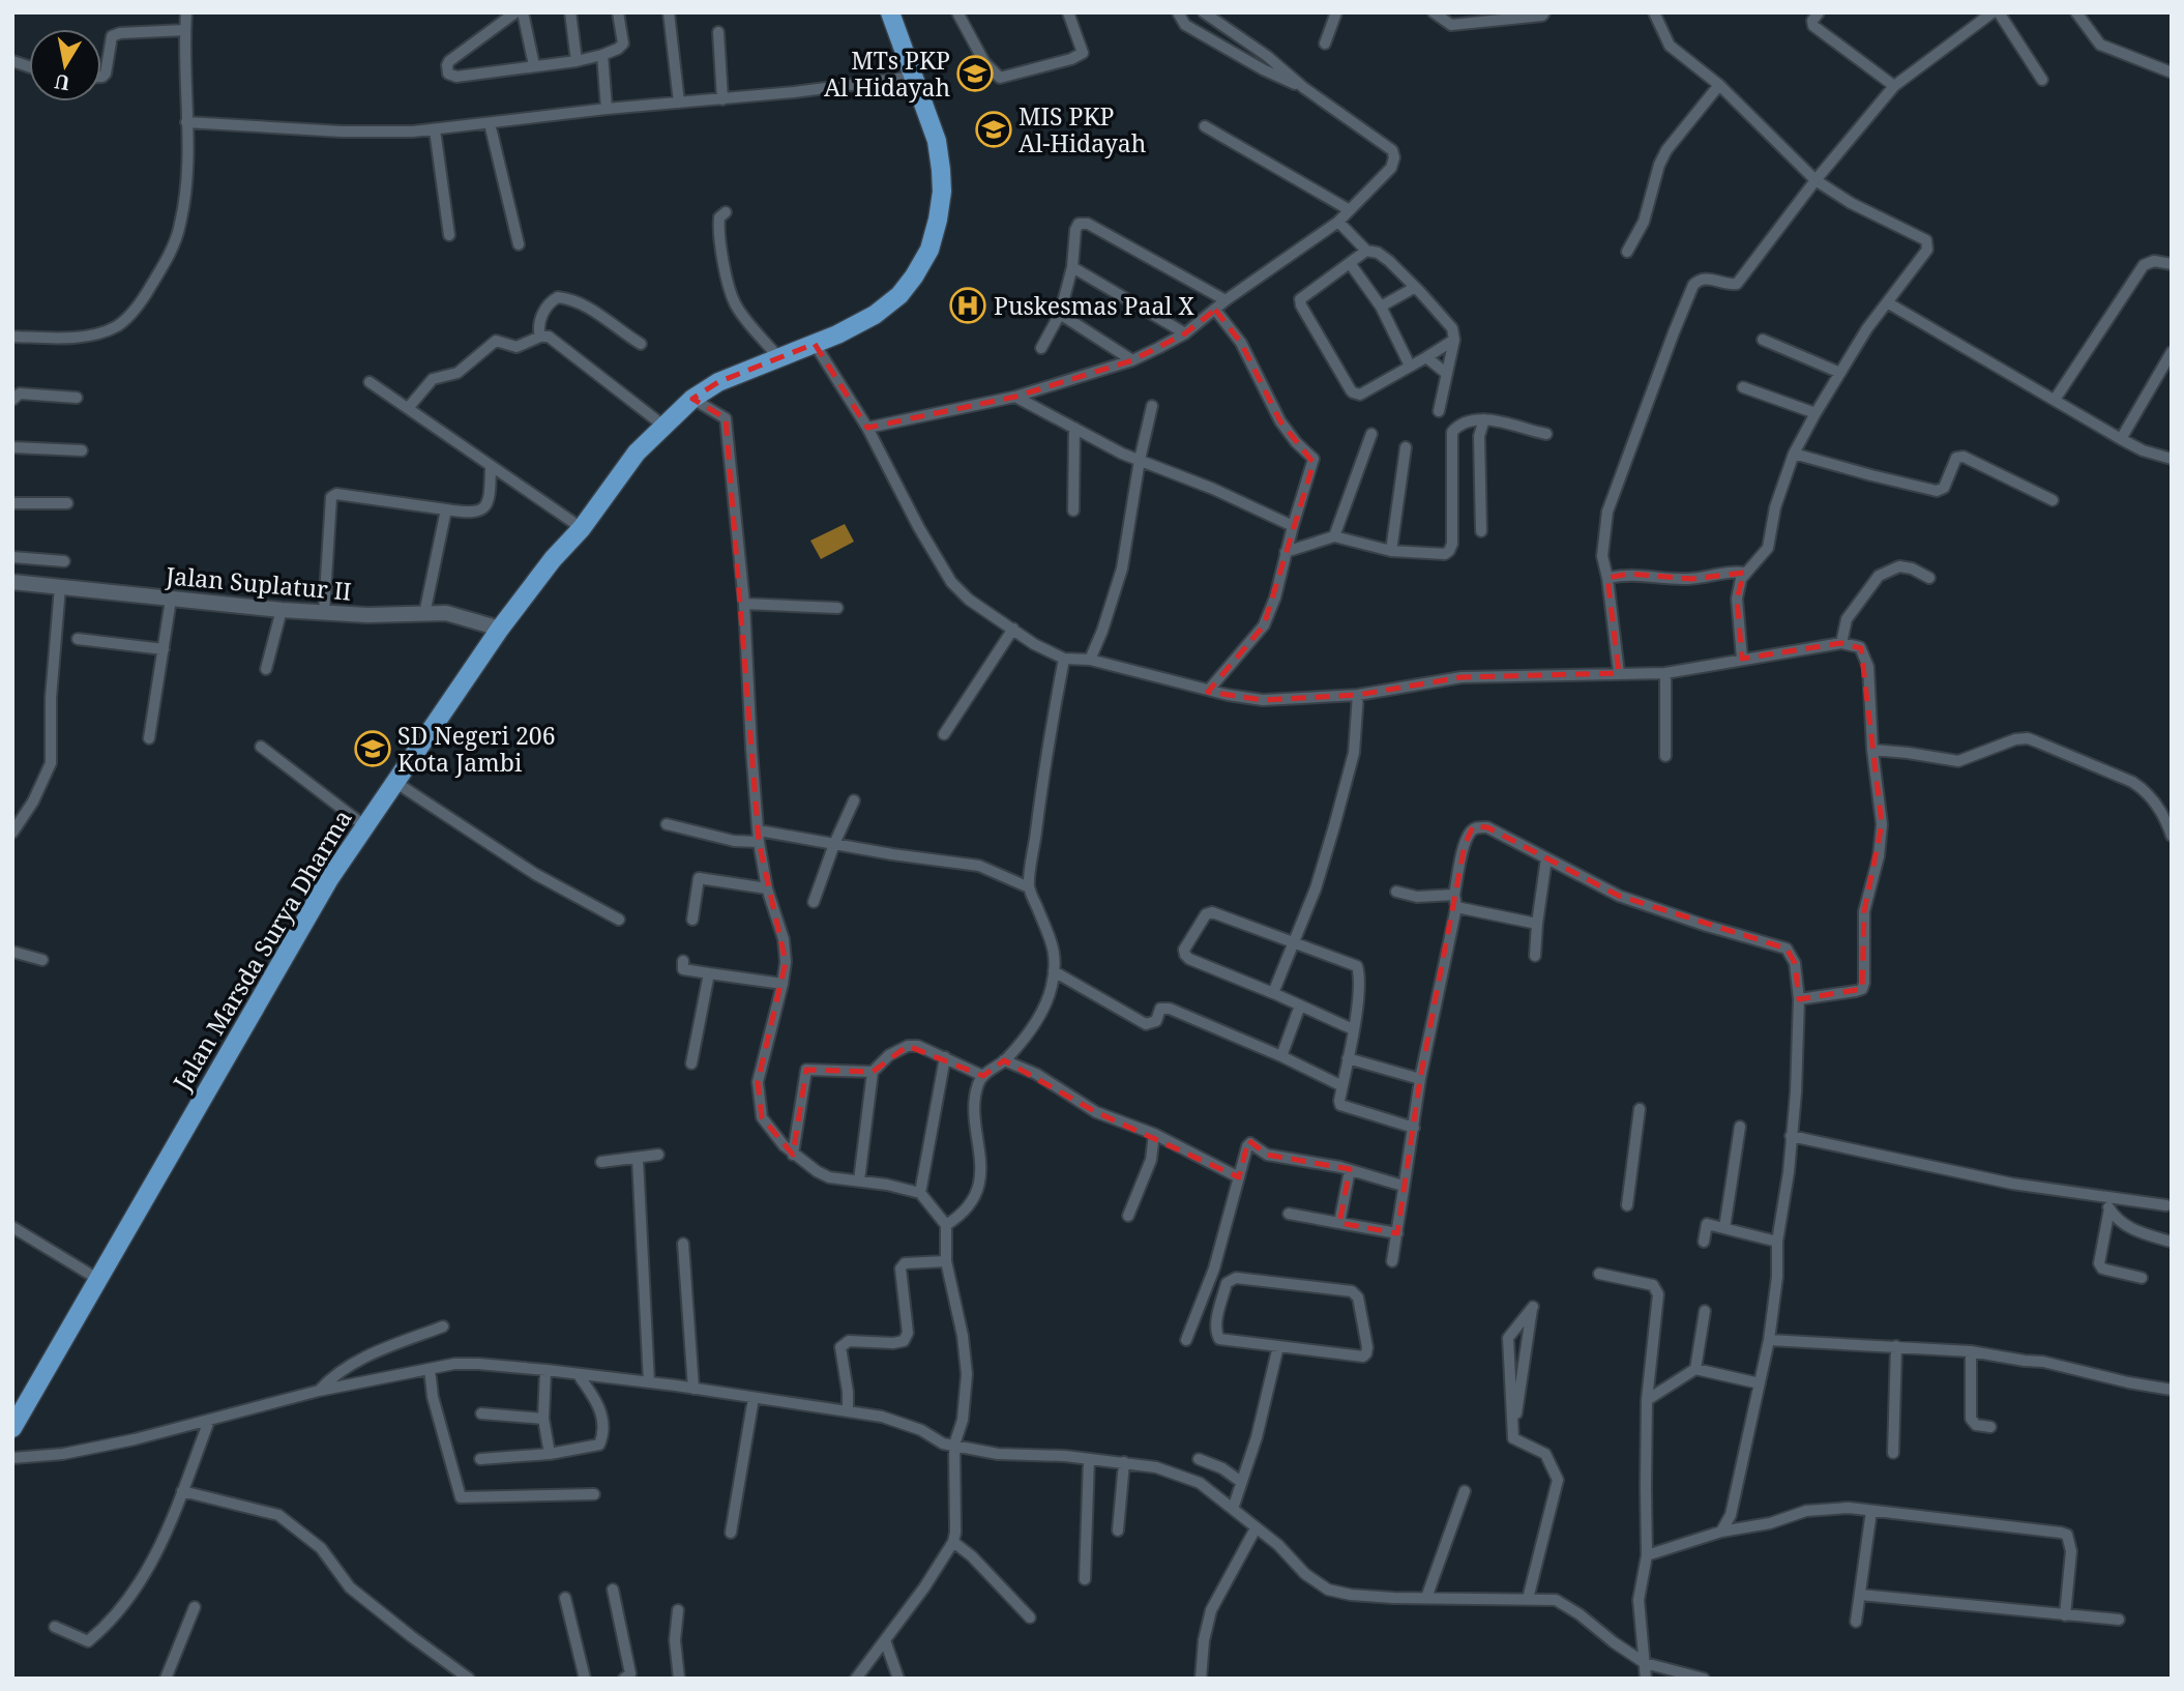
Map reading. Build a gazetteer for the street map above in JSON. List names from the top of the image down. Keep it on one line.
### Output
{"streets":{"highway":["Jalan Marsda Surya Dharma"],"street":["Jalan Suplatur II"]},"crossings":[["Jalan Suplatur II","Jalan Marsda Surya Dharma"]],"places":{"school or university":["MTs PKP Al Hidayah","MIS PKP Al-Hidayah","SD Negeri 206 Kota Jambi"],"hospital":["Puskesmas Paal X"]},"north":"bottom"}
